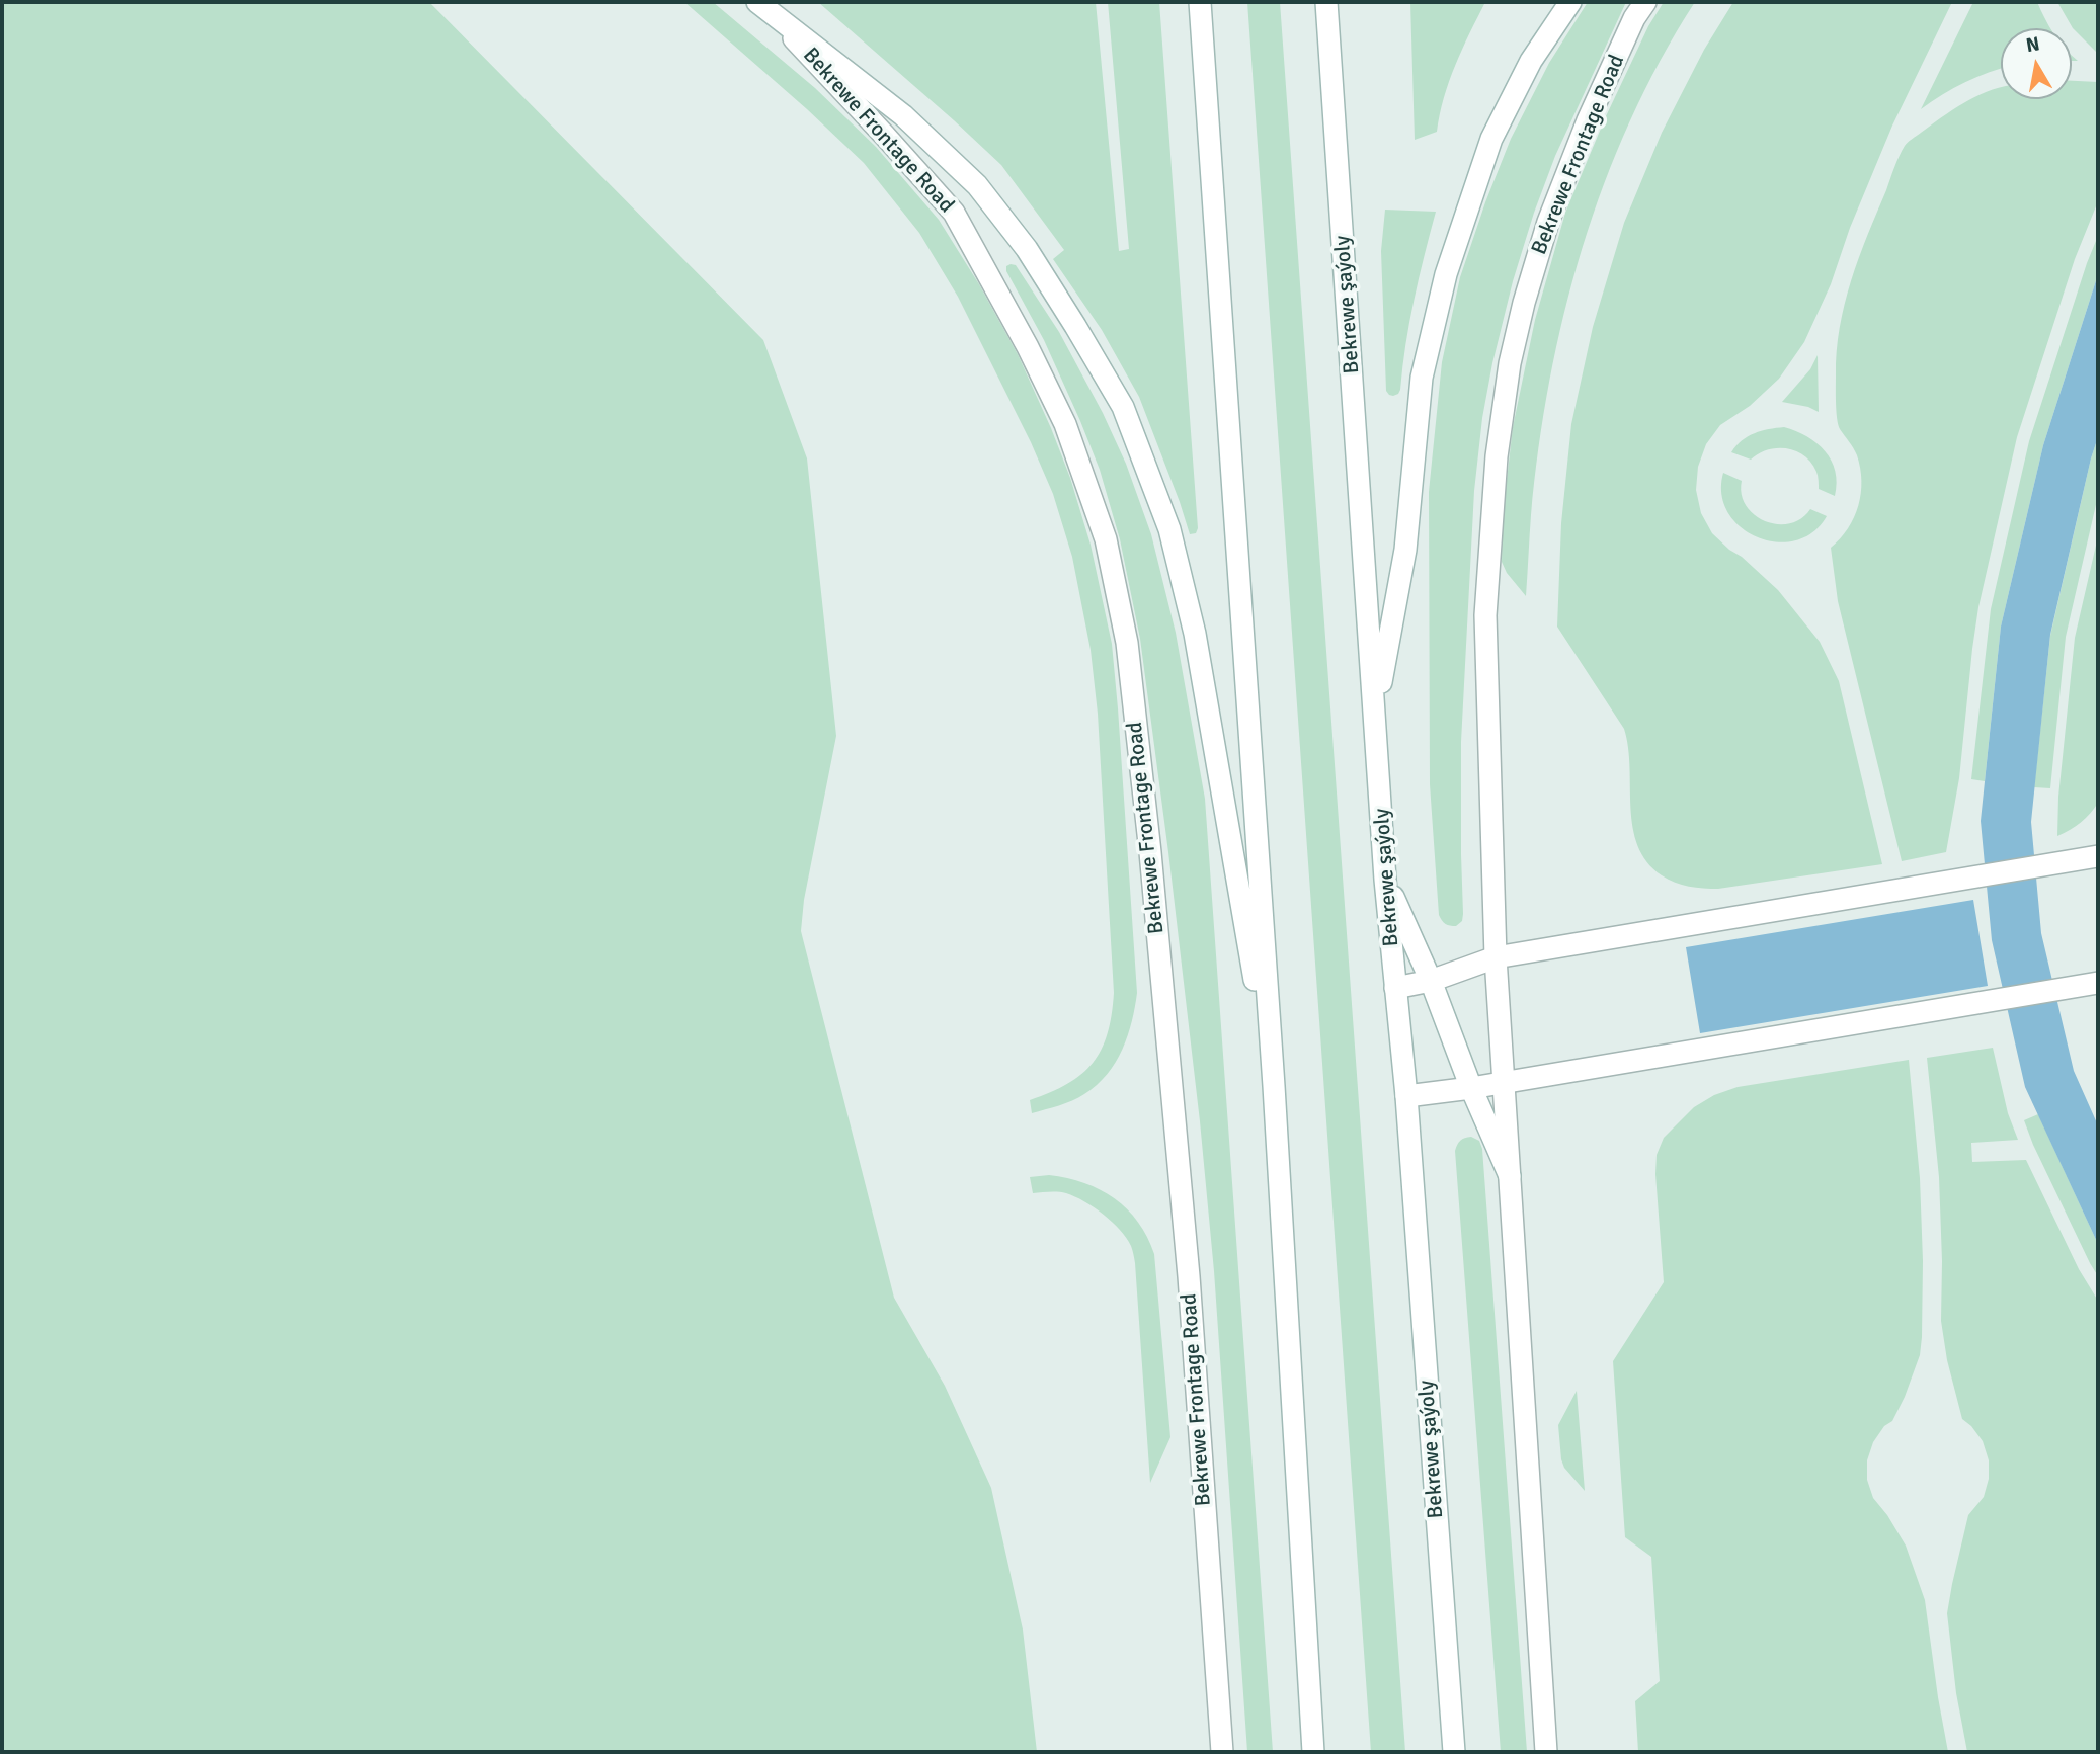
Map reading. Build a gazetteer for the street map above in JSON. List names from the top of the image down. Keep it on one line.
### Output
{"streets":{"main road":["Bekrewe Frontage Road","Bekrewe şaýoly"]},"north":"top"}
